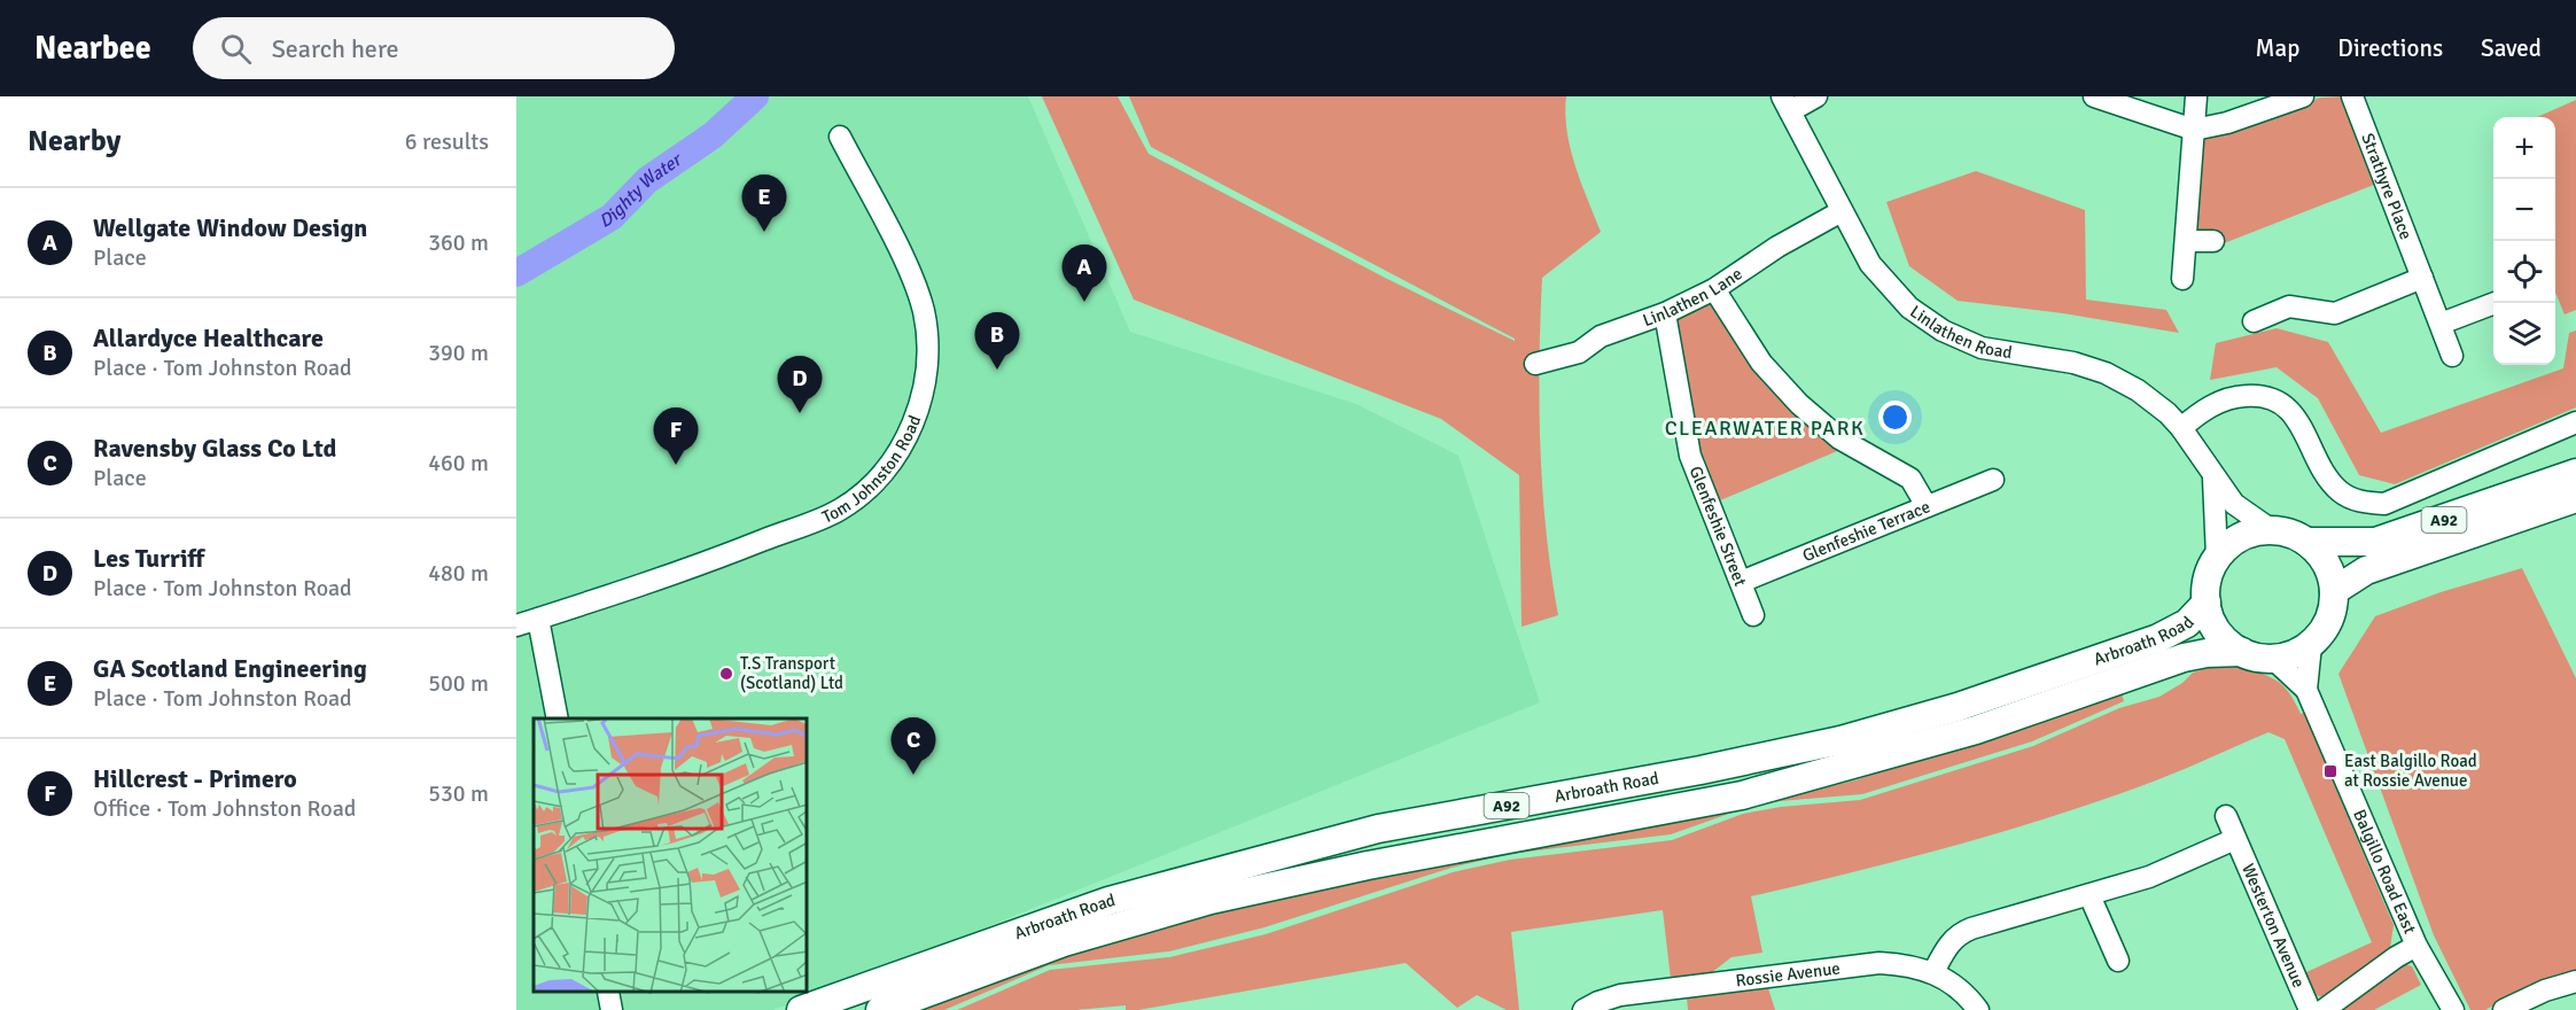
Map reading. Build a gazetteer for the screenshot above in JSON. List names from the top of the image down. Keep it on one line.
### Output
{"streets":{"main road":["A92","Arbroath Road"],"street":["Strathyre Place","Linlathen Lane","Linlathen Road","Tom Johnston Road","Glenfeshie Street","Glenfeshie Terrace","Balgillo Road East","Westerton Avenue","Rossie Avenue"]},"crossings":[["Linlathen Lane","Linlathen Road"],["Linlathen Lane","Glenfeshie Street"],["Linlathen Road","A92"],["Linlathen Road","Arbroath Road"],["Linlathen Road","Balgillo Road East"],["A92","Arbroath Road"],["A92","Balgillo Road East"],["Glenfeshie Street","Glenfeshie Terrace"],["Arbroath Road","Balgillo Road East"]],"districts":["CLEARWATER PARK"],"water":["Dighty Water"],"places":{"other":["T.S Transport (Scotland) Ltd"],"transit":["East Balgillo Road at Rossie Avenue"]},"page":{"header":"Nearbee","search":"Search here","nav":["Map","Directions","Saved"],"heading":["Nearby","6 results"],"map_buttons":["+","−"],"pins":["E","A","B","D","F","C"],"list":[{"mark":"A","name":"Wellgate Window Design","note":"Place","value":"360 m"},{"mark":"B","name":"Allardyce Healthcare","note":"Place · Tom Johnston Road","value":"390 m"},{"mark":"C","name":"Ravensby Glass Co Ltd","note":"Place","value":"460 m"},{"mark":"D","name":"Les Turriff","note":"Place · Tom Johnston Road","value":"480 m"},{"mark":"E","name":"GA Scotland Engineering","note":"Place · Tom Johnston Road","value":"500 m"},{"mark":"F","name":"Hillcrest - Primero","note":"Office · Tom Johnston Road","value":"530 m"}]}}
